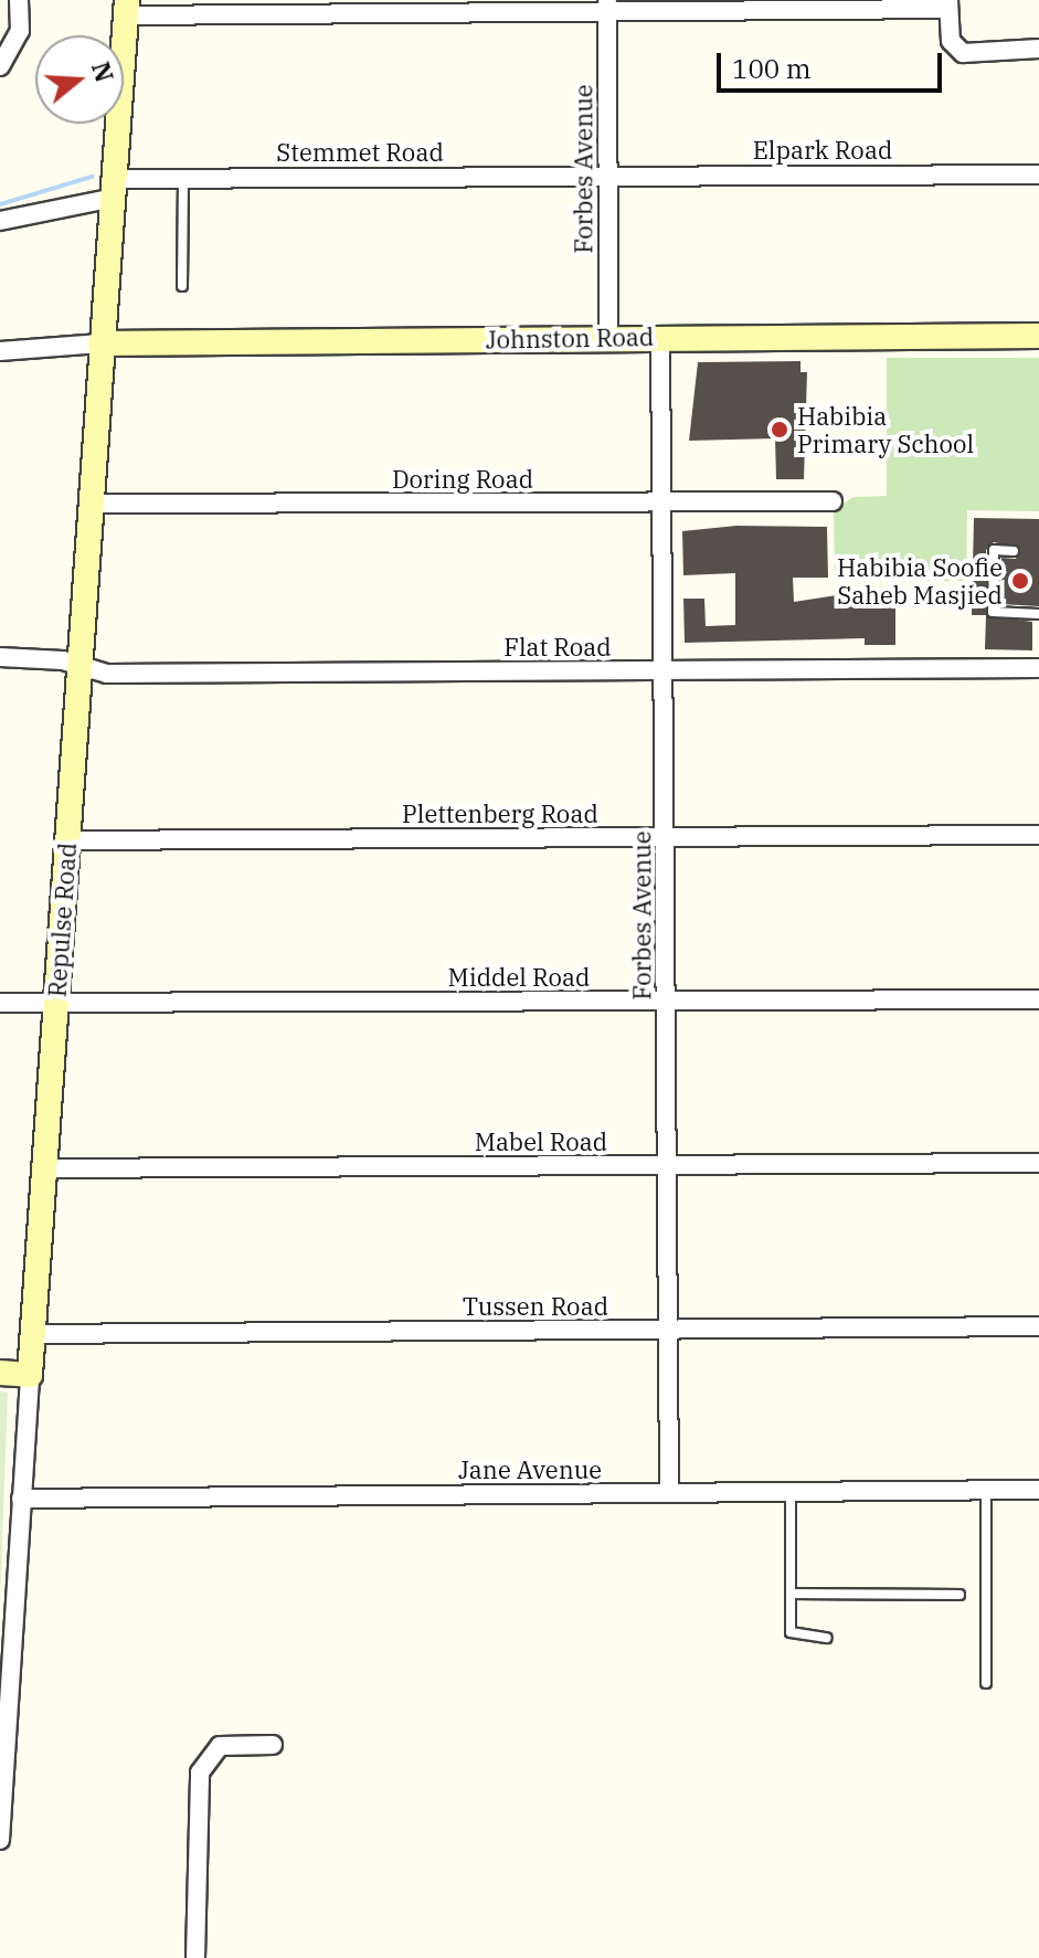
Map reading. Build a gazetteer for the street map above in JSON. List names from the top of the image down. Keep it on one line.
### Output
{"streets":{"street":["Elpark Road","Stemmet Road","Forbes Avenue","Johnston Road","Doring Road","Flat Road","Plettenberg Road","Repulse Road","Middel Road","Mabel Road","Tussen Road","Jane Avenue"]},"crossings":[["Elpark Road","Stemmet Road"],["Elpark Road","Forbes Avenue"],["Stemmet Road","Forbes Avenue"],["Stemmet Road","Repulse Road"],["Forbes Avenue","Johnston Road"],["Forbes Avenue","Doring Road"],["Forbes Avenue","Flat Road"],["Forbes Avenue","Plettenberg Road"],["Forbes Avenue","Middel Road"],["Forbes Avenue","Mabel Road"],["Forbes Avenue","Tussen Road"],["Forbes Avenue","Jane Avenue"],["Johnston Road","Repulse Road"],["Doring Road","Repulse Road"],["Flat Road","Repulse Road"],["Plettenberg Road","Repulse Road"],["Repulse Road","Middel Road"],["Repulse Road","Mabel Road"],["Repulse Road","Tussen Road"],["Repulse Road","Jane Avenue"]],"places":["Habibia Primary School","Habibia Soofie Saheb Masjied"],"scale_bar":"100 m","north":"right"}
